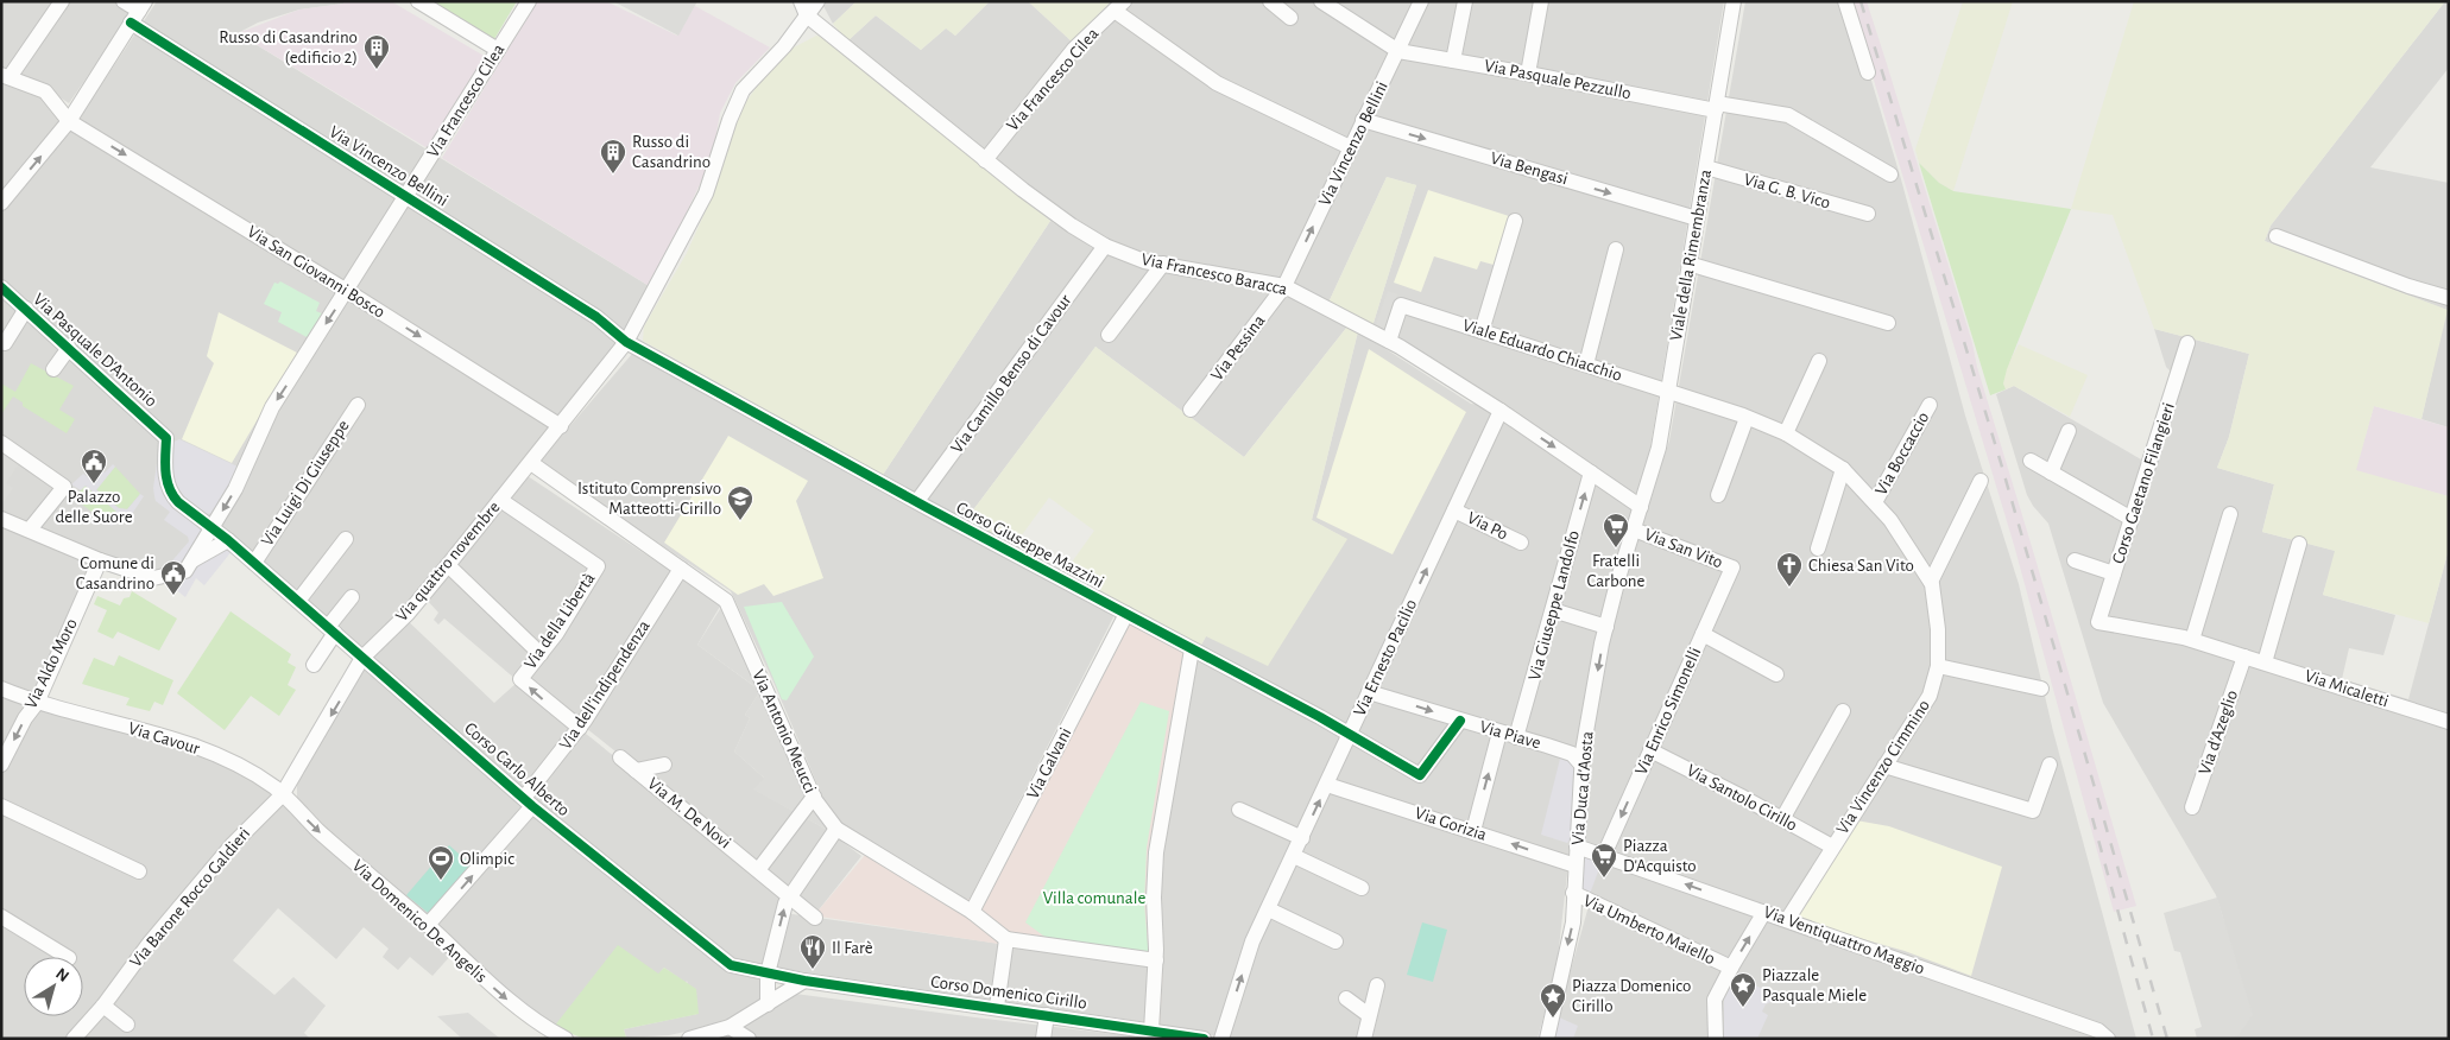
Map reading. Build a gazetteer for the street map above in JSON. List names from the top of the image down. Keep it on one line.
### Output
{"streets":{"street":["Via Francesco Cilea","Via Pasquale Pezzullo","Via Vincenzo Bellini","Via Bengasi","Via G. B. Vico","Viale della Rimembranza","Via San Giovanni Bosco","Via Francesco Baracca","Via Pessina","Via Pasquale D'Antonio","Viale Eduardo Chiacchio","Via Camillo Benso di Cavour","Via Boccaccio","Via Luigi Di Giuseppe","Corso Gaetano Filangieri","Via Po","Corso Giuseppe Mazzini","Via San Vito","Via quattro novembre","Via Giuseppe Landolfo","Via della Libertà","Via Ernesto Pacilio","Via Aldo Moro","Via dell'indipendenza","Via Micaletti","Via Enrico Simonelli","Via Antonio Meucci","Via d'Azeglio","Via Piave","Via Cavour","Via Galvani","Via Vincenzo Cimmino","Corso Carlo Alberto","Via Duca d'Aosta","Via Santolo Cirillo","Via M. De Novi","Via Gorizia","Via Barone Rocco Galdieri","Via Domenico De Angelis","Via Umberto Maiello","Via Ventiquattro Maggio","Corso Domenico Cirillo"]},"crossings":[["Via Francesco Cilea","Via Vincenzo Bellini"],["Via Francesco Cilea","Via San Giovanni Bosco"],["Via Francesco Cilea","Via Francesco Baracca"],["Via Francesco Cilea","Corso Carlo Alberto"],["Via Pasquale Pezzullo","Via Vincenzo Bellini"],["Via Pasquale Pezzullo","Viale della Rimembranza"],["Via Vincenzo Bellini","Via Bengasi"],["Via Vincenzo Bellini","Via Francesco Baracca"],["Via Vincenzo Bellini","Via Pessina"],["Via Vincenzo Bellini","Corso Giuseppe Mazzini"],["Via Vincenzo Bellini","Via quattro novembre"],["Via Bengasi","Viale della Rimembranza"],["Via G. B. Vico","Viale della Rimembranza"],["Viale della Rimembranza","Via Francesco Baracca"],["Viale della Rimembranza","Viale Eduardo Chiacchio"],["Viale della Rimembranza","Via Vincenzo Cimmino"],["Viale della Rimembranza","Via Duca d'Aosta"],["Via San Giovanni Bosco","Via quattro novembre"],["Via Francesco Baracca","Via Pessina"],["Via Francesco Baracca","Viale Eduardo Chiacchio"],["Via Francesco Baracca","Via Camillo Benso di Cavour"],["Via Francesco Baracca","Via quattro novembre"],["Via Francesco Baracca","Via Giuseppe Landolfo"],["Via Francesco Baracca","Via Ernesto Pacilio"],["Via Francesco Baracca","Via Duca d'Aosta"],["Via Pasquale D'Antonio","Corso Carlo Alberto"],["Viale Eduardo Chiacchio","Via Vincenzo Cimmino"],["Via Camillo Benso di Cavour","Corso Giuseppe Mazzini"],["Via Boccaccio","Via Vincenzo Cimmino"],["Via Luigi Di Giuseppe","Corso Carlo Alberto"],["Corso Gaetano Filangieri","Via Micaletti"],["Via Po","Via Ernesto Pacilio"],["Corso Giuseppe Mazzini","Via quattro novembre"],["Corso Giuseppe Mazzini","Via Ernesto Pacilio"],["Corso Giuseppe Mazzini","Via Piave"],["Corso Giuseppe Mazzini","Via Galvani"],["Via San Vito","Via Enrico Simonelli"],["Via San Vito","Via Duca d'Aosta"],["Via quattro novembre","Via della Libertà"],["Via quattro novembre","Via Antonio Meucci"],["Via quattro novembre","Via Cavour"],["Via quattro novembre","Corso Carlo Alberto"],["Via quattro novembre","Via Barone Rocco Galdieri"],["Via quattro novembre","Via Domenico De Angelis"],["Via Giuseppe Landolfo","Via Piave"],["Via della Libertà","Via dell'indipendenza"],["Via Ernesto Pacilio","Via Piave"],["Via Ernesto Pacilio","Via Gorizia"],["Via Aldo Moro","Via Cavour"],["Via dell'indipendenza","Via Antonio Meucci"],["Via dell'indipendenza","Corso Carlo Alberto"],["Via dell'indipendenza","Via Domenico De Angelis"],["Via Micaletti","Via d'Azeglio"],["Via Enrico Simonelli","Via Santolo Cirillo"],["Via Enrico Simonelli","Via Ventiquattro Maggio"],["Via Antonio Meucci","Via Galvani"],["Via Piave","Via Duca d'Aosta"],["Via Cavour","Via Barone Rocco Galdieri"],["Via Cavour","Via Domenico De Angelis"],["Via Vincenzo Cimmino","Via Santolo Cirillo"],["Via Vincenzo Cimmino","Via Ventiquattro Maggio"],["Corso Carlo Alberto","Corso Domenico Cirillo"],["Via Duca d'Aosta","Via Gorizia"],["Via Duca d'Aosta","Via Umberto Maiello"],["Via Duca d'Aosta","Via Ventiquattro Maggio"],["Via Barone Rocco Galdieri","Via Domenico De Angelis"],["Via Umberto Maiello","Via Ventiquattro Maggio"]],"one_way":["Via Bengasi","Via San Giovanni Bosco","Via Giuseppe Landolfo","Via dell'indipendenza","Via Enrico Simonelli","Via Piave","Via Duca d'Aosta","Via Gorizia","Via Domenico De Angelis"],"parks":["Villa comunale"],"places":{"building":["Russo di Casandrino (edificio 2)","Russo di Casandrino"],"public building":["Palazzo delle Suore","Comune di Casandrino"],"school or university":["Istituto Comprensivo Matteotti-Cirillo"],"supermarket":["Fratelli Carbone","Piazza D'Acquisto"],"church":["Chiesa San Vito"],"sports":["Olimpic"],"restaurant":["Il Farè"],"place":["Piazzale Pasquale Miele","Piazza Domenico Cirillo"]},"north":"top right"}
